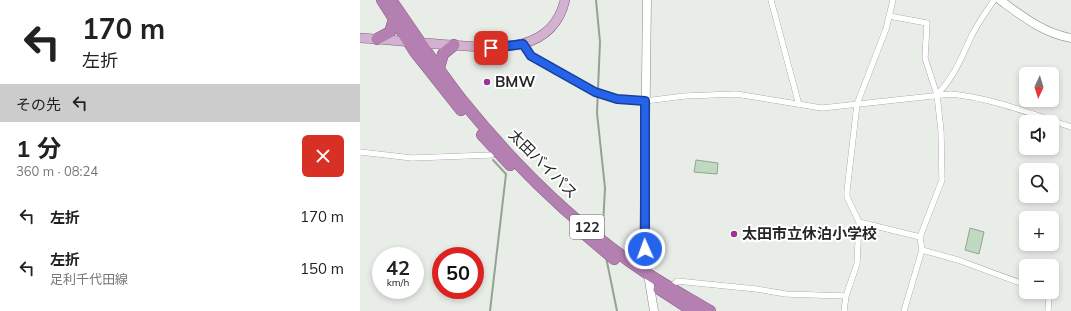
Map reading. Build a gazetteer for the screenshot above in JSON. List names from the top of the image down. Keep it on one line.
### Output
{"streets":{"highway":["太田バイパス","122"]},"places":["BMW","太田市立休泊小学校"],"north":"bottom","page":{"turn":["170 m","左折"],"map_buttons":["+","−"],"then":"その先","heading":["1 分","360 m · 08:24"],"list":[{"name":"左折","value":"170 m"},{"name":"左折","note":"足利千代田線","value":"150 m"}],"speed":"42 km/h","limit":"50"}}
